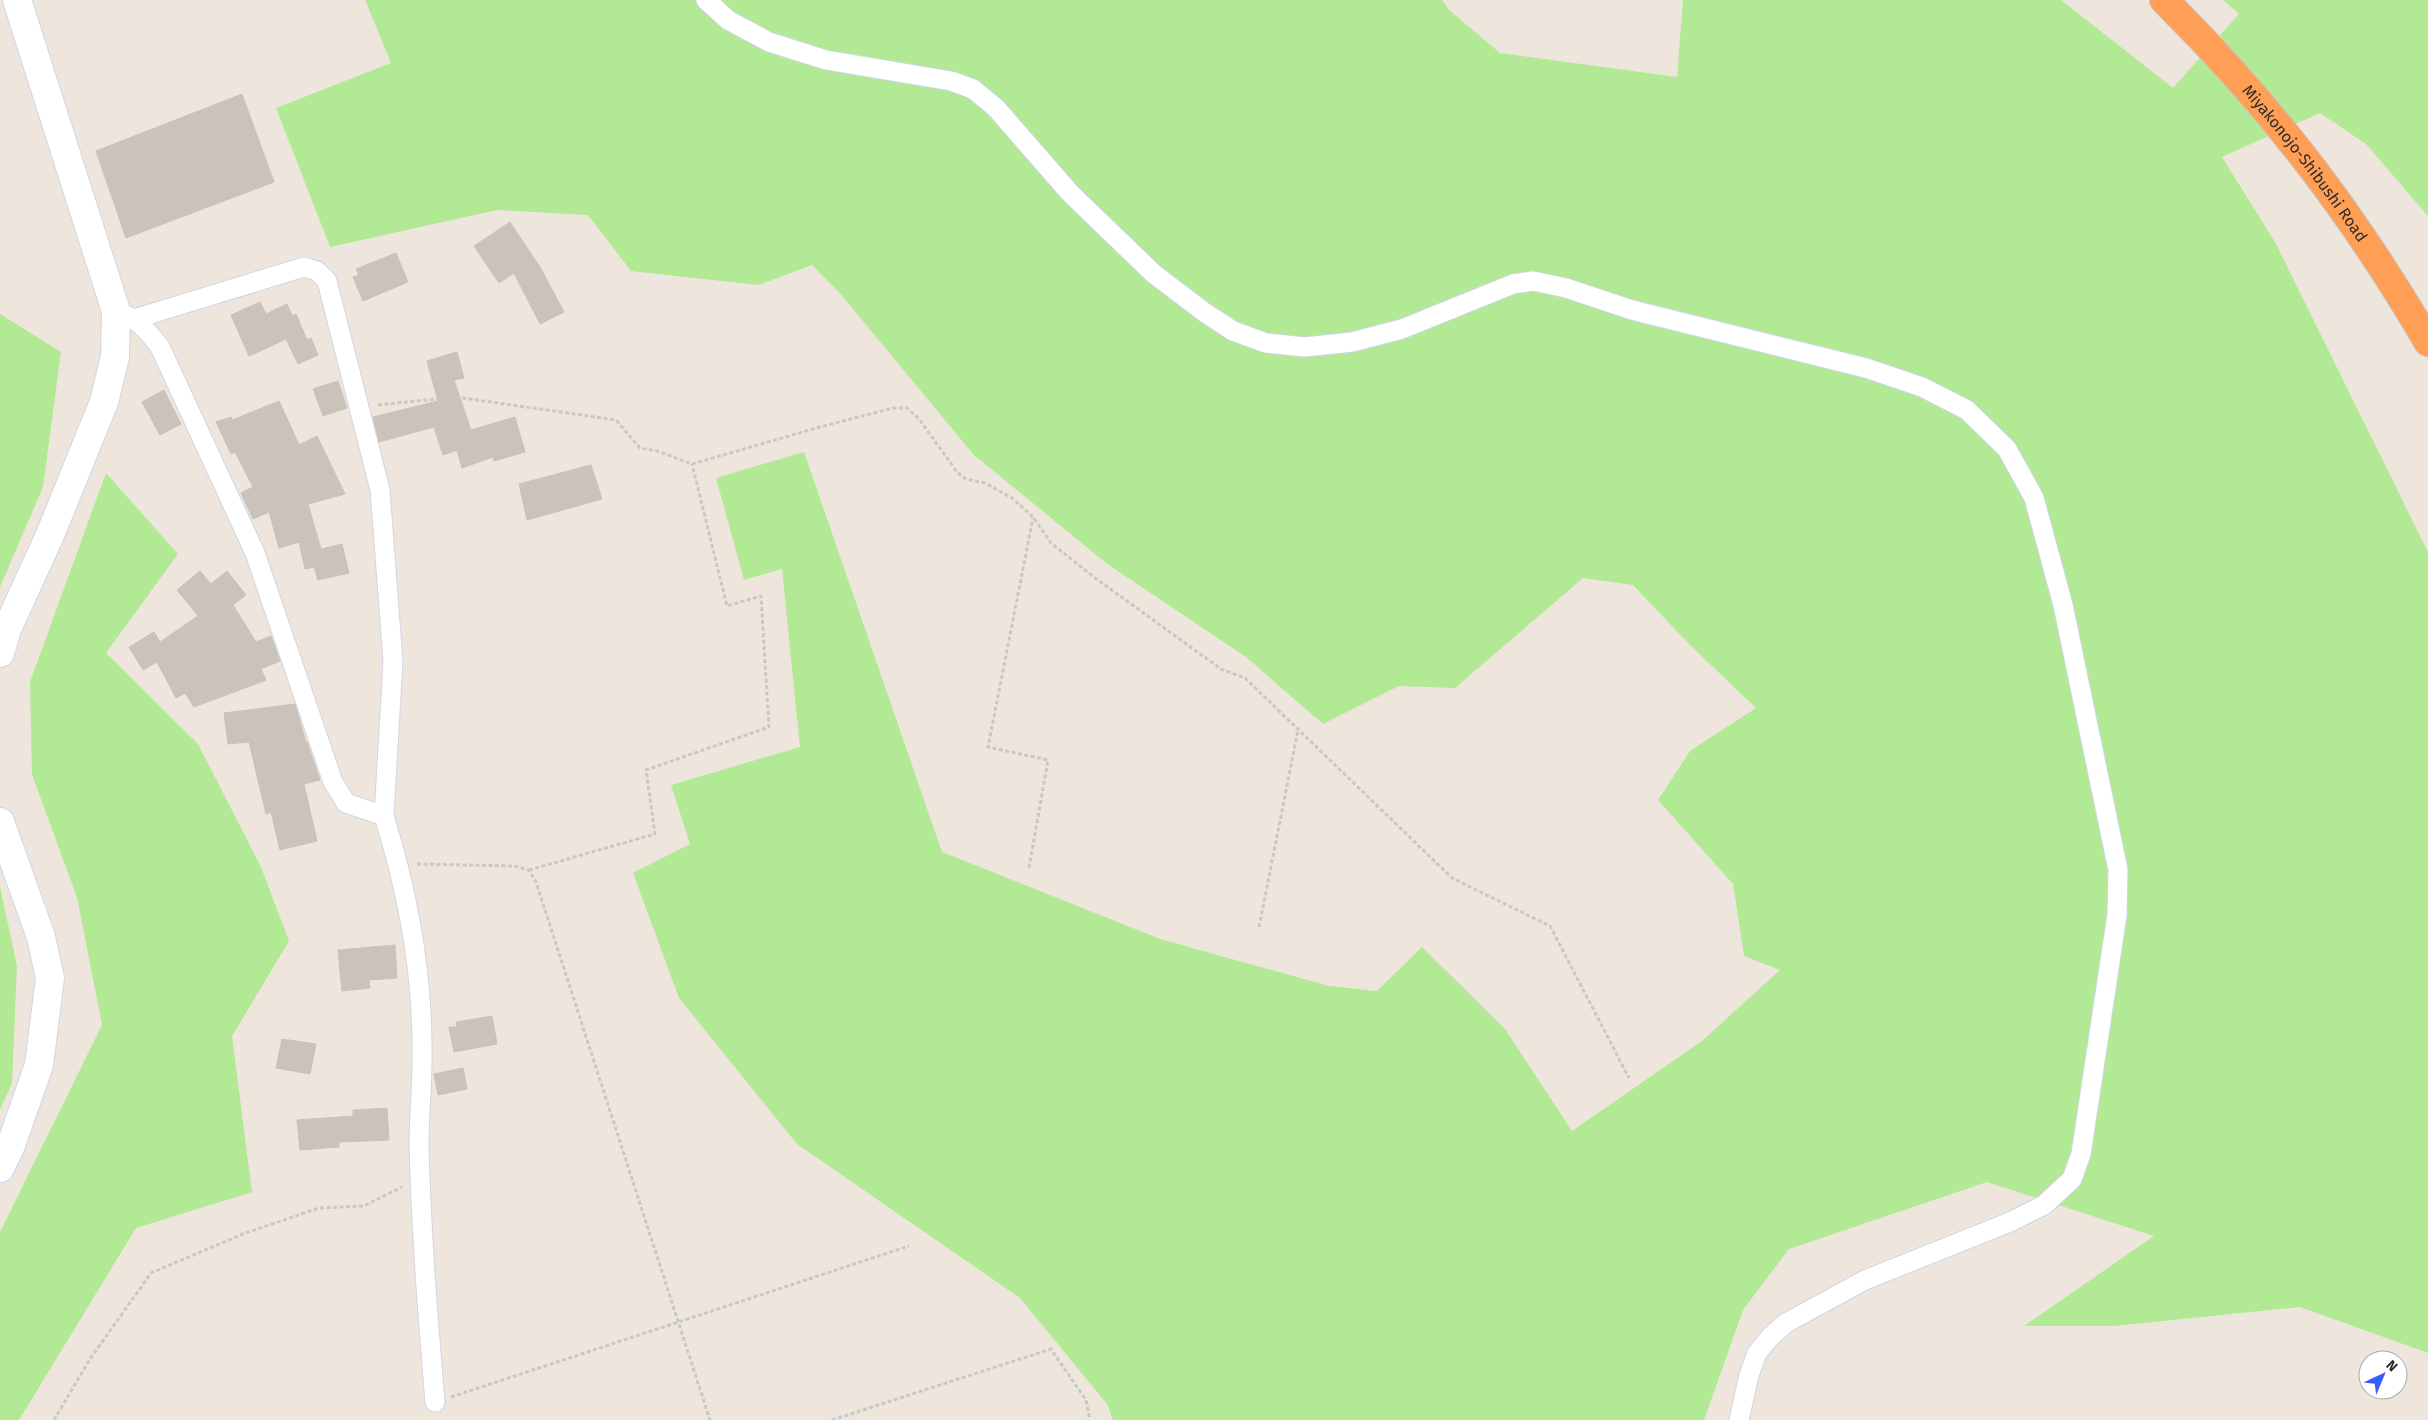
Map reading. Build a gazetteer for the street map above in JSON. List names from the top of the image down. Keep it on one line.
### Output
{"streets":{"highway":["Miyakonojo-Shibushi Road"]},"north":"top right"}
